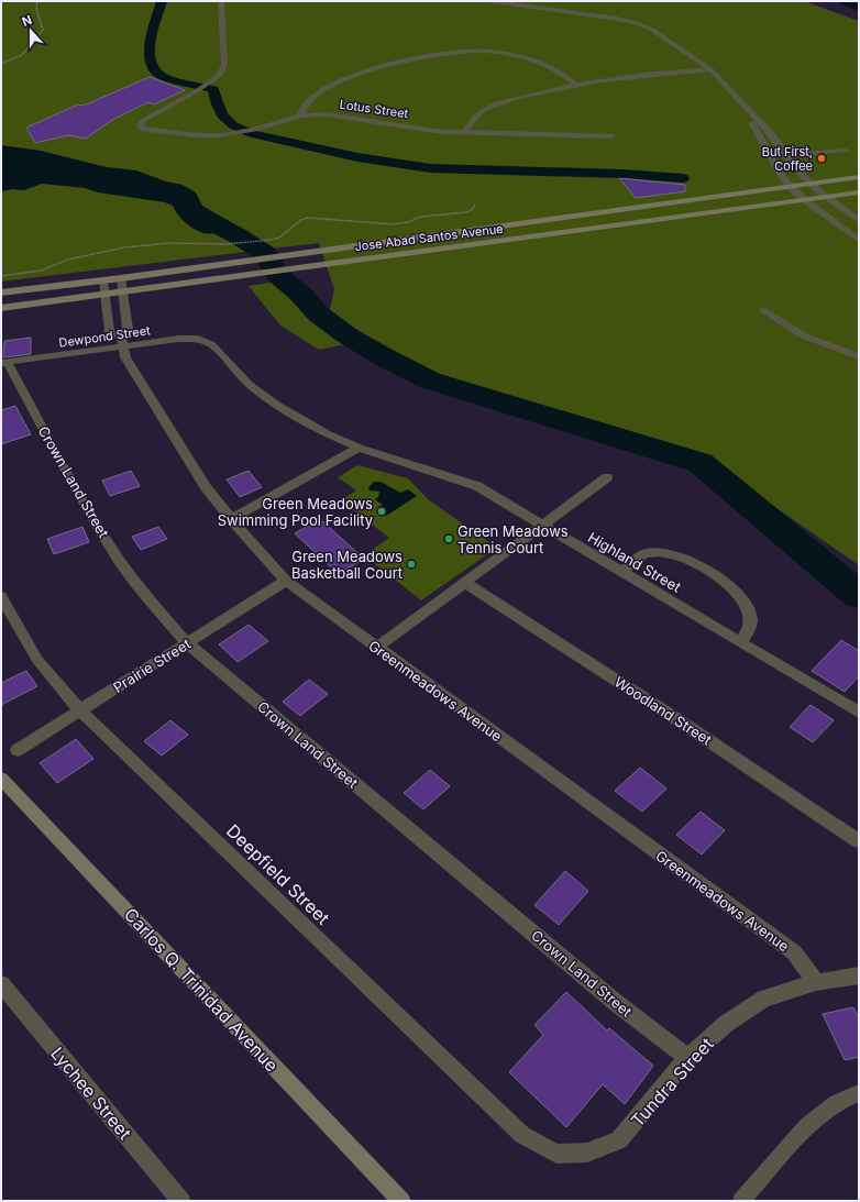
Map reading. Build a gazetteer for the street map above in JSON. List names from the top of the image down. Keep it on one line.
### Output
{"streets":{"main road":["Jose Abad Santos Avenue","Carlos Q. Trinidad Avenue"],"street":["Lotus Street","Dewpond Street","Crown Land Street","Highland Street","Prairie Street","Greenmeadows Avenue","Woodland Street","Deepfield Street","Tundra Street","Lychee Street"]},"crossings":[["Jose Abad Santos Avenue","Greenmeadows Avenue"],["Dewpond Street","Crown Land Street"],["Dewpond Street","Highland Street"],["Dewpond Street","Greenmeadows Avenue"],["Crown Land Street","Prairie Street"],["Crown Land Street","Tundra Street"],["Prairie Street","Greenmeadows Avenue"],["Prairie Street","Deepfield Street"],["Greenmeadows Avenue","Tundra Street"],["Deepfield Street","Tundra Street"]],"places":["But First, Coffee","Green Meadows Swimming Pool Facility","Green Meadows Tennis Court","Green Meadows Basketball Court"],"north":"top"}
